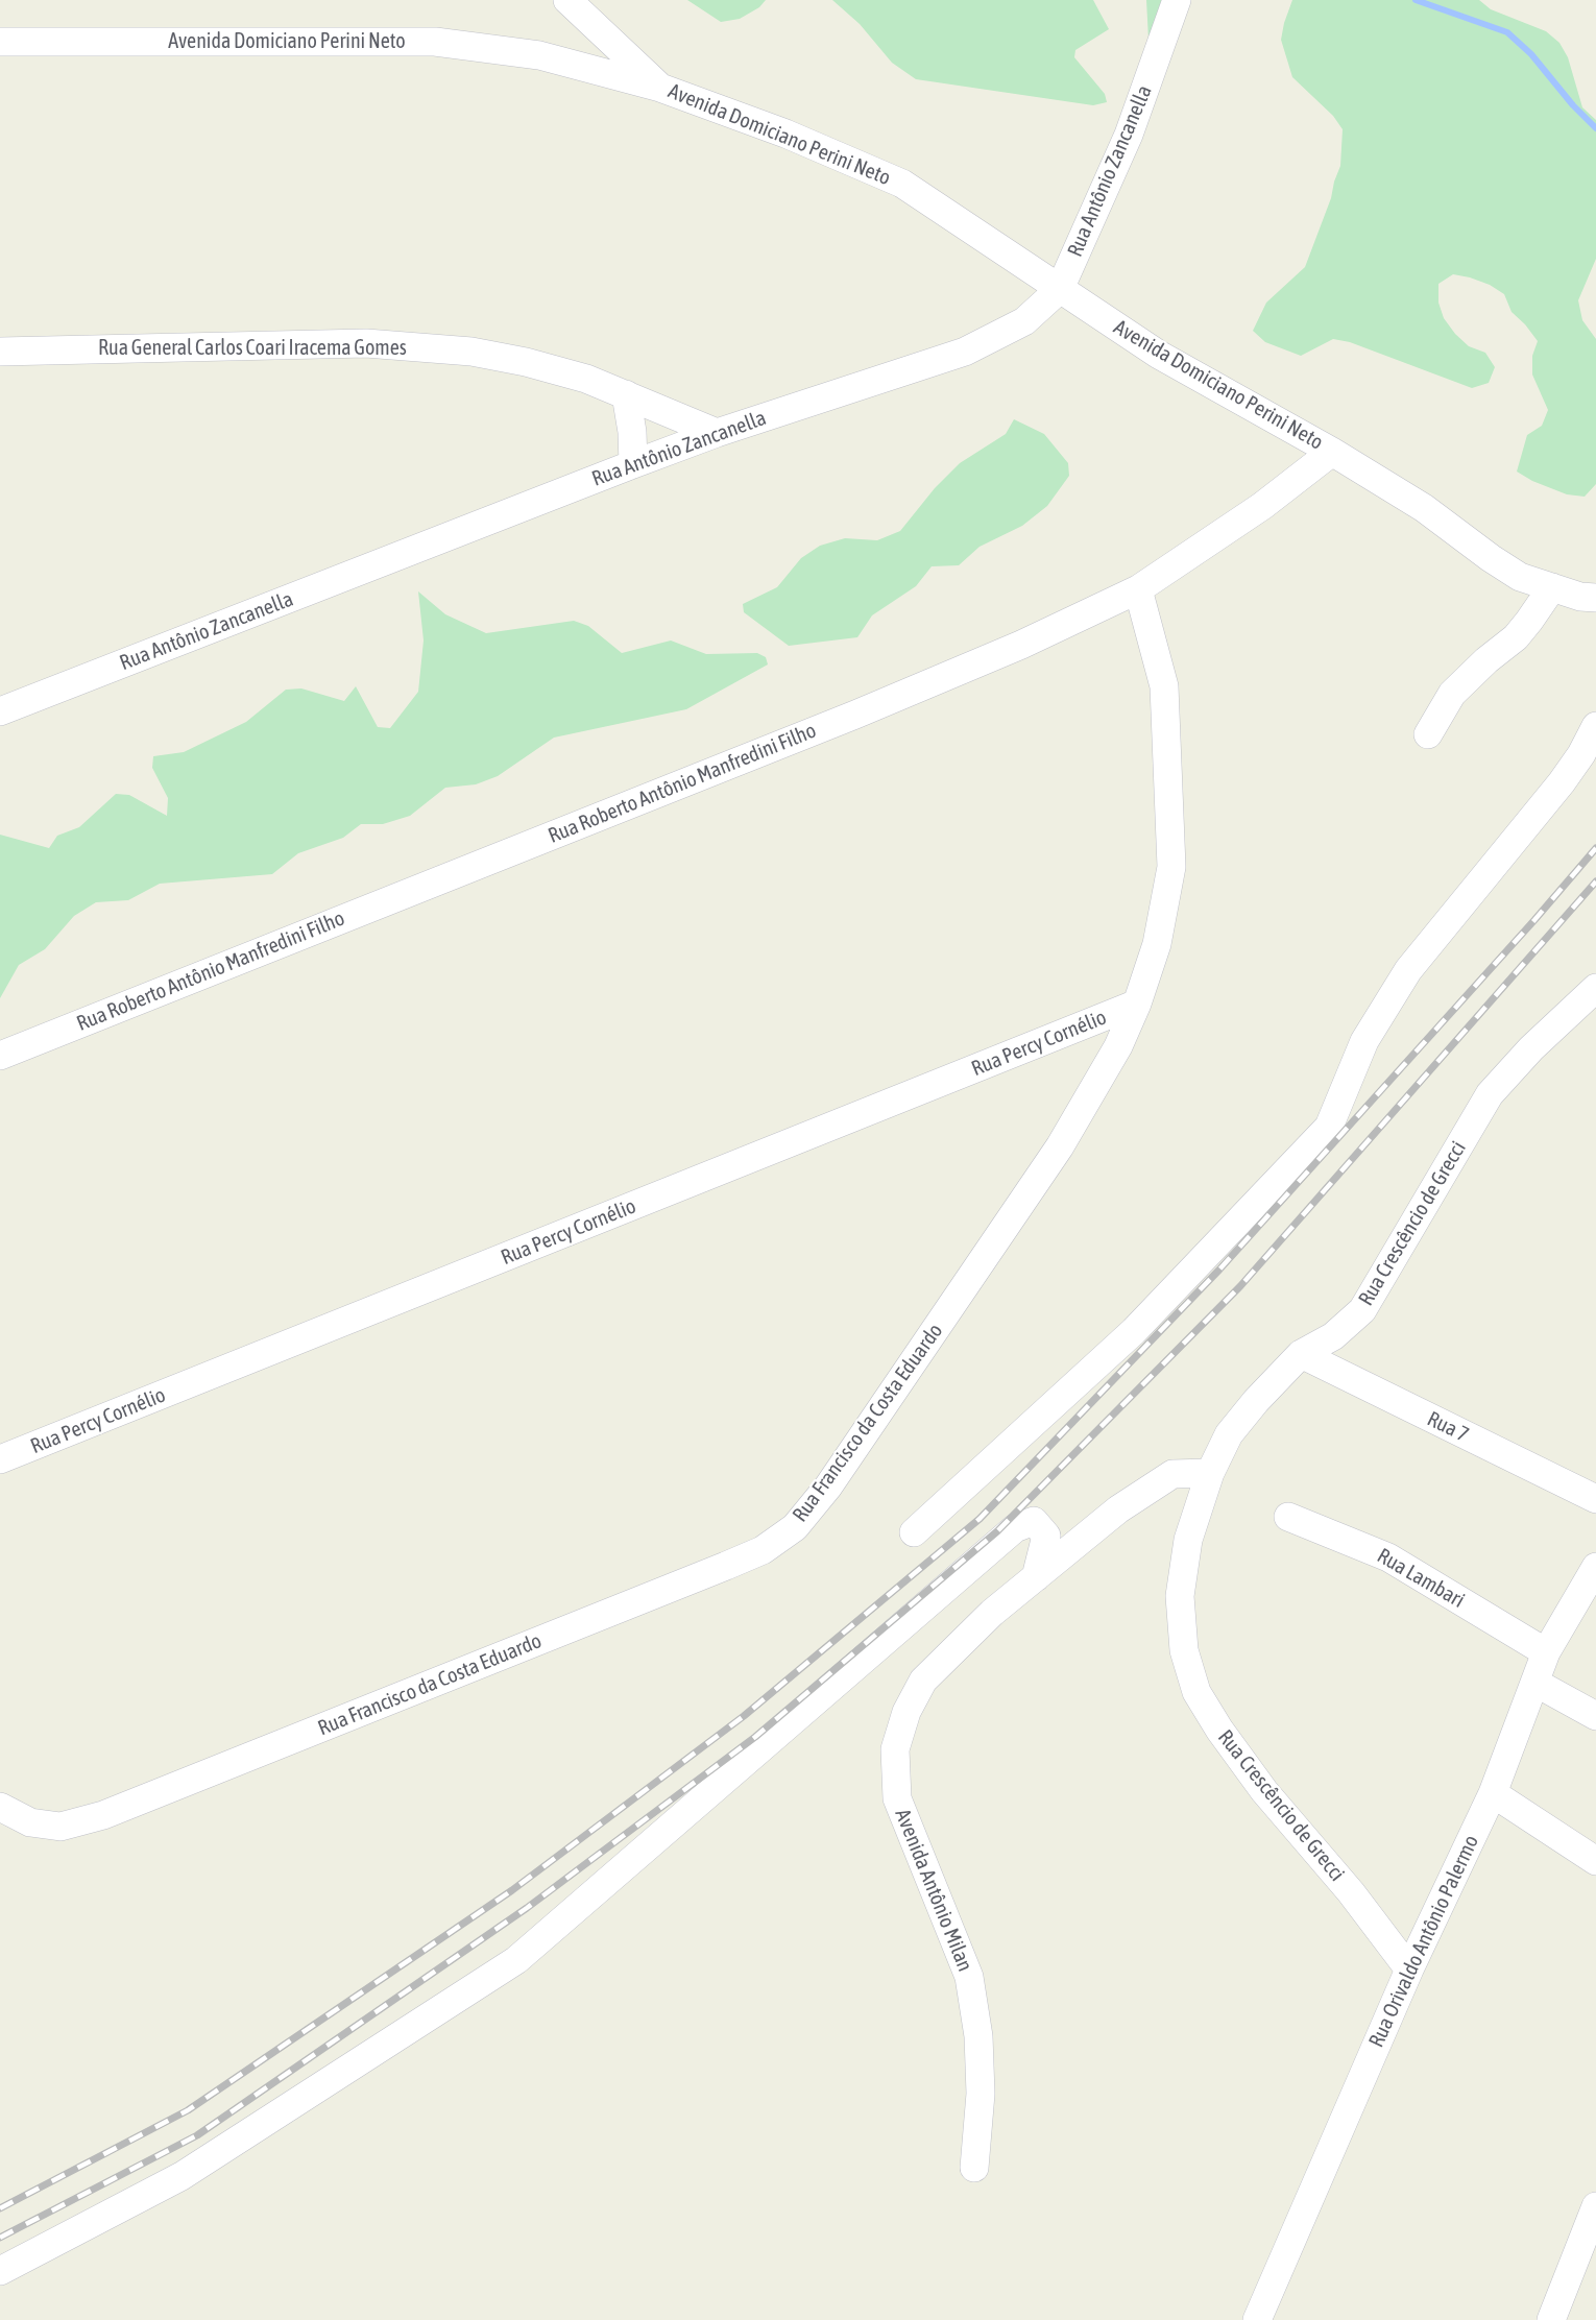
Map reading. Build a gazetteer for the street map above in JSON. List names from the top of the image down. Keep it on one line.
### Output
{"streets":{"street":["Avenida Domiciano Perini Neto","Rua Antônio Zancanella","Rua General Carlos Coari Iracema Gomes","Rua Roberto Antônio Manfredini Filho","Rua Percy Cornélio","Rua Crescêncio de Grecci","Rua Francisco da Costa Eduardo","Rua 7","Rua Lambari","Avenida Antônio Milan","Rua Orivaldo Antônio Palermo"]},"crossings":[["Avenida Domiciano Perini Neto","Rua Antônio Zancanella"],["Avenida Domiciano Perini Neto","Rua Roberto Antônio Manfredini Filho"],["Rua Antônio Zancanella","Rua General Carlos Coari Iracema Gomes"],["Rua Roberto Antônio Manfredini Filho","Rua Francisco da Costa Eduardo"],["Rua Percy Cornélio","Rua Francisco da Costa Eduardo"],["Rua Crescêncio de Grecci","Rua 7"],["Rua Crescêncio de Grecci","Avenida Antônio Milan"],["Rua Crescêncio de Grecci","Rua Orivaldo Antônio Palermo"],["Rua Lambari","Rua Orivaldo Antônio Palermo"]]}
